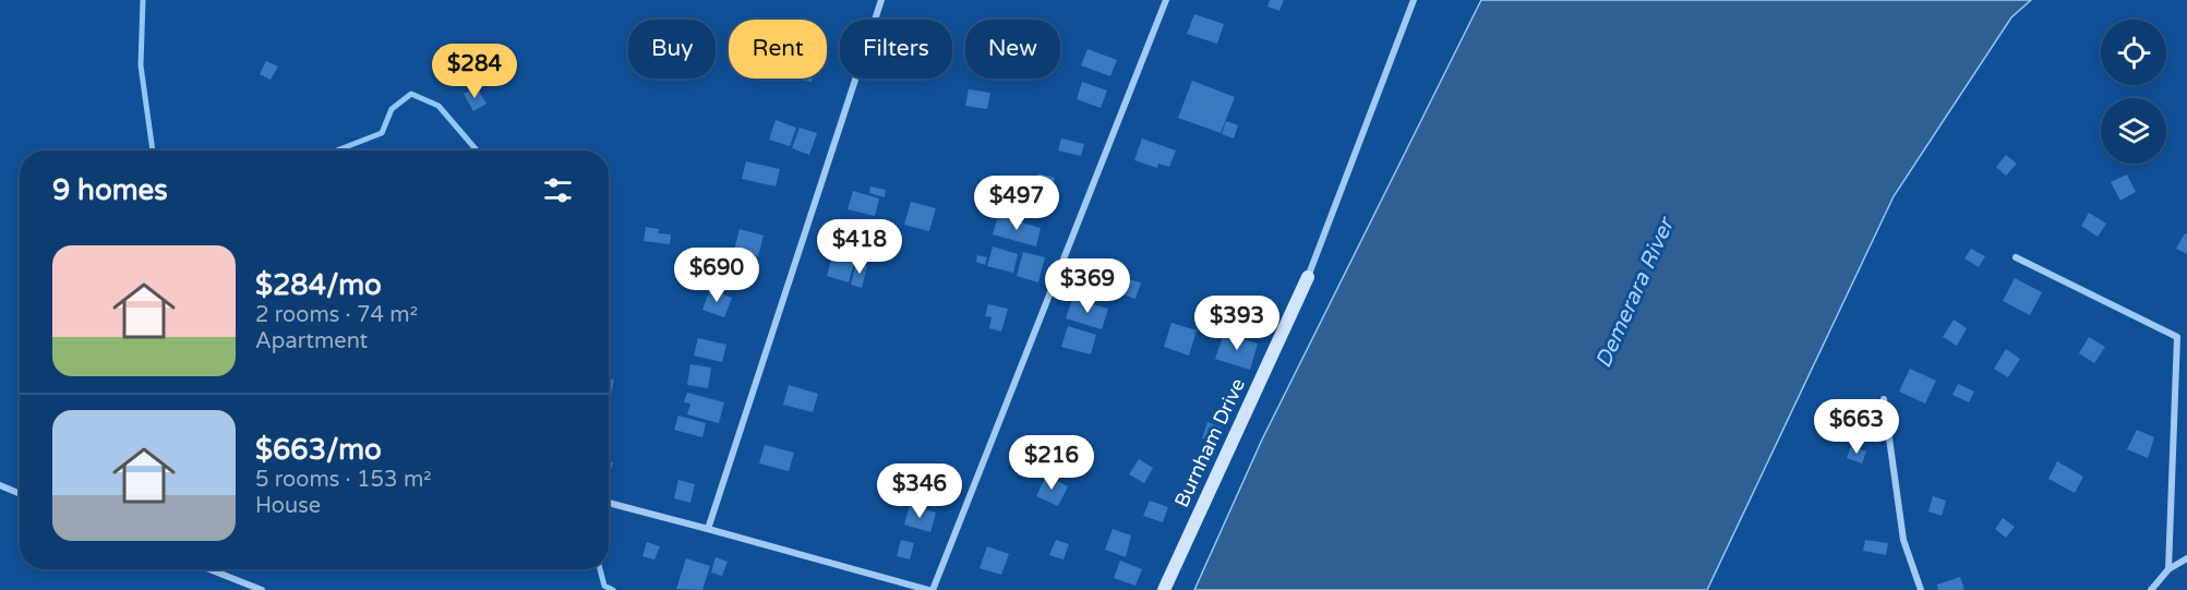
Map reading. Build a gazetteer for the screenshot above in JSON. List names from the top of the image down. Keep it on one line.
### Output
{"streets":{"street":["Burnham Drive"]},"water":["Demerara River"],"page":{"chip":["Buy","Rent","Filters","New"],"price":["$284","$497","$418","$690","$369","$393","$663","$216","$346"],"heading":"9 homes","list":[{"name":"$284/mo","note":"2 rooms · 74 m² · Apartment"},{"name":"$663/mo","note":"5 rooms · 153 m² · House"}]}}
